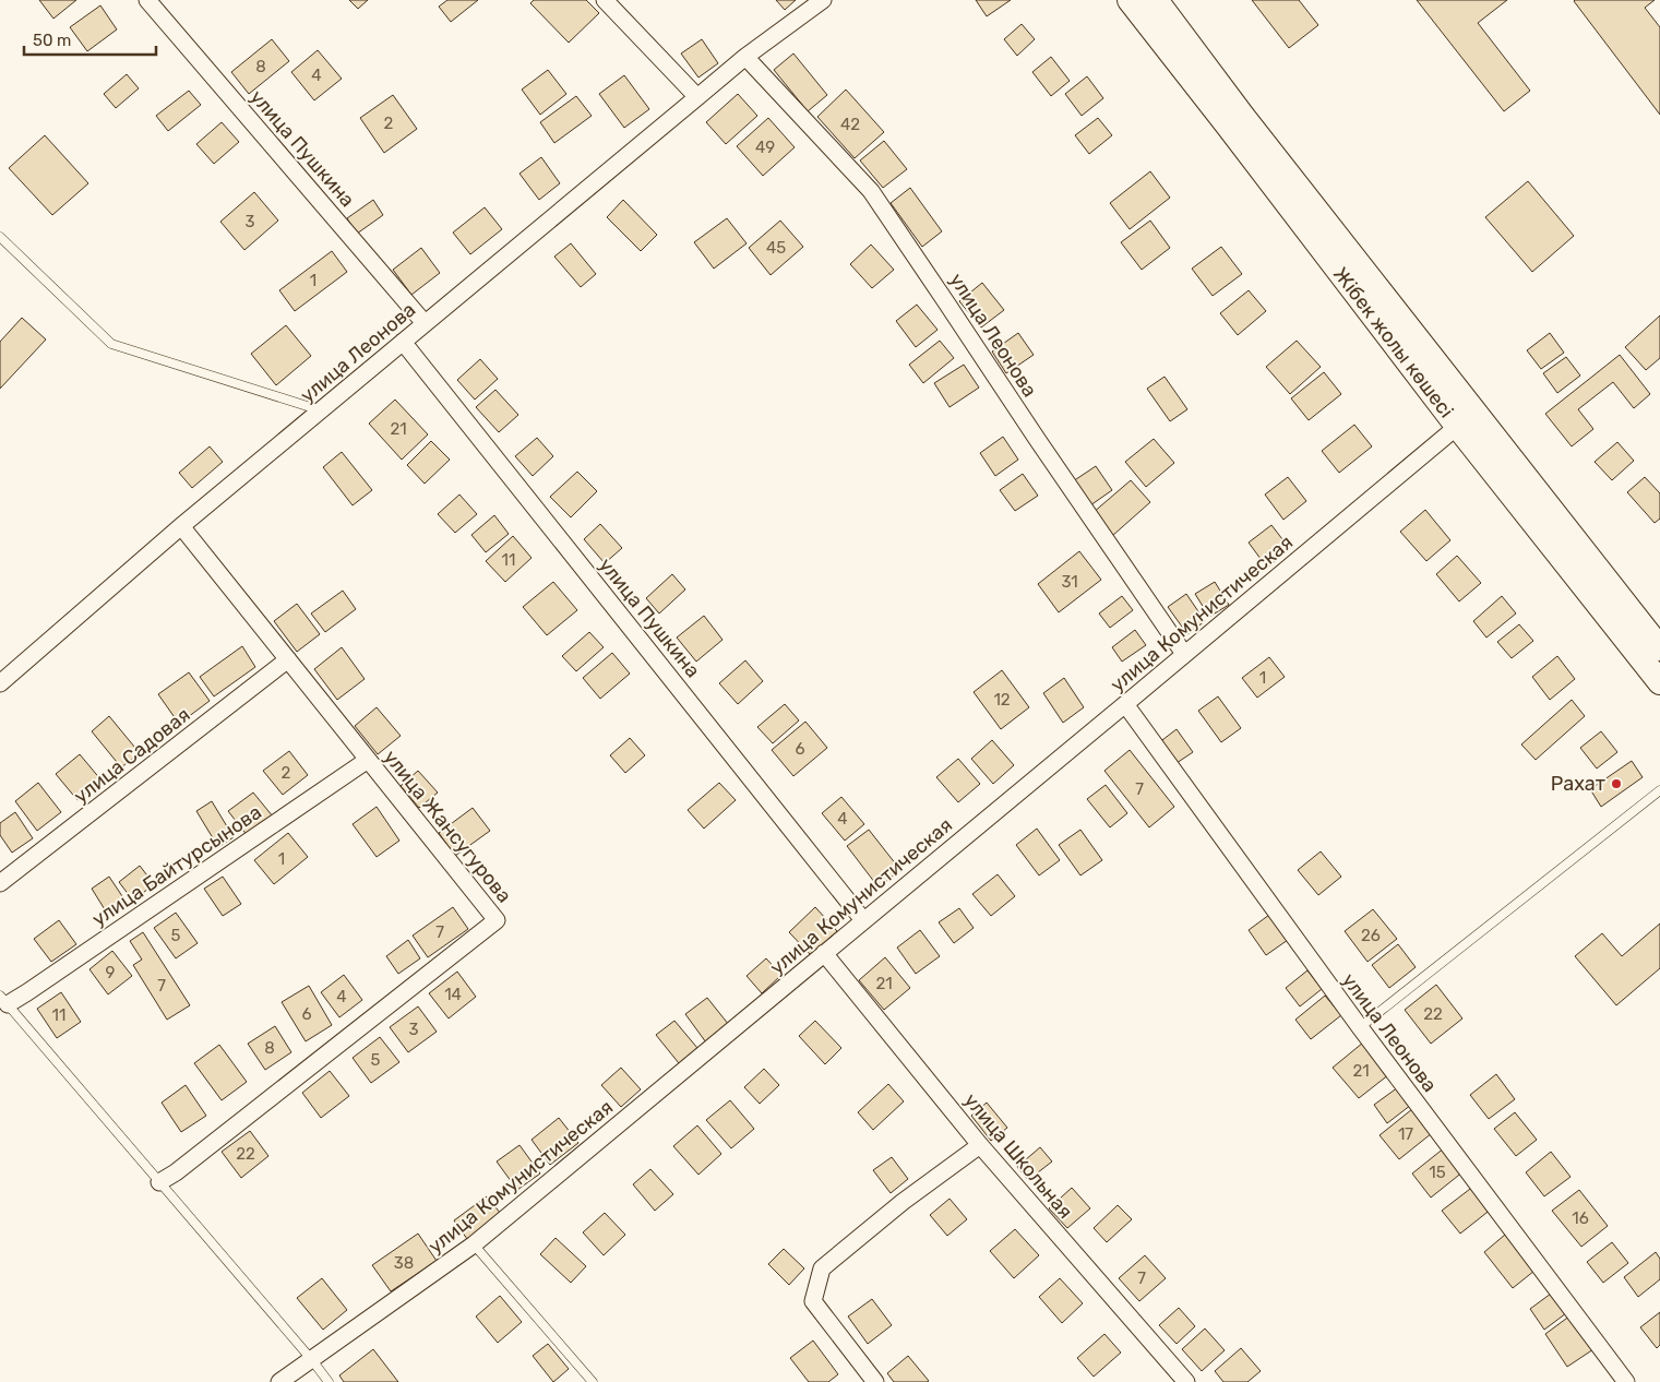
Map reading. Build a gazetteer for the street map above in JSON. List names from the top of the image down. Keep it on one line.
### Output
{"streets":{"main road":["Жібек жолы көшесі"],"street":["улица Пушкина","улица Леонова","улица Комунистическая","улица Садовая","улица Жансугурова","улица Байтурсынова","улица Школьная"]},"crossings":[["улица Пушкина","улица Леонова"],["улица Пушкина","улица Комунистическая"],["улица Леонова","улица Комунистическая"],["улица Леонова","улица Жансугурова"],["Жібек жолы көшесі","улица Комунистическая"],["улица Комунистическая","улица Школьная"],["улица Садовая","улица Жансугурова"],["улица Жансугурова","улица Байтурсынова"]],"places":["Рахат"],"house_numbers":["8","4","2","42","49","3","45","1","21","11","31","1","12","6","2","7","4","1","7","5","26","9","21","7","14","4","6","22","11","3","8","5","21","17","22","15","16","38","7"],"scale_bar":"50 m"}
